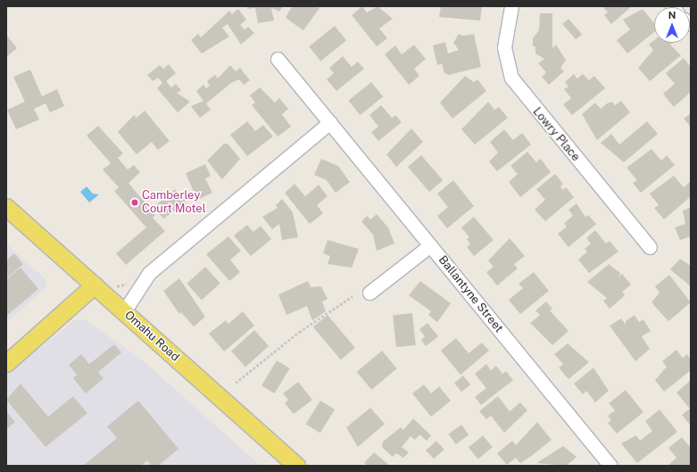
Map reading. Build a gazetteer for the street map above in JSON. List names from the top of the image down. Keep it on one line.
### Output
{"streets":{"main road":["Omahu Road"],"street":["Lowry Place","Ballantyne Street"]},"places":["Camberley Court Motel"],"north":"top"}
